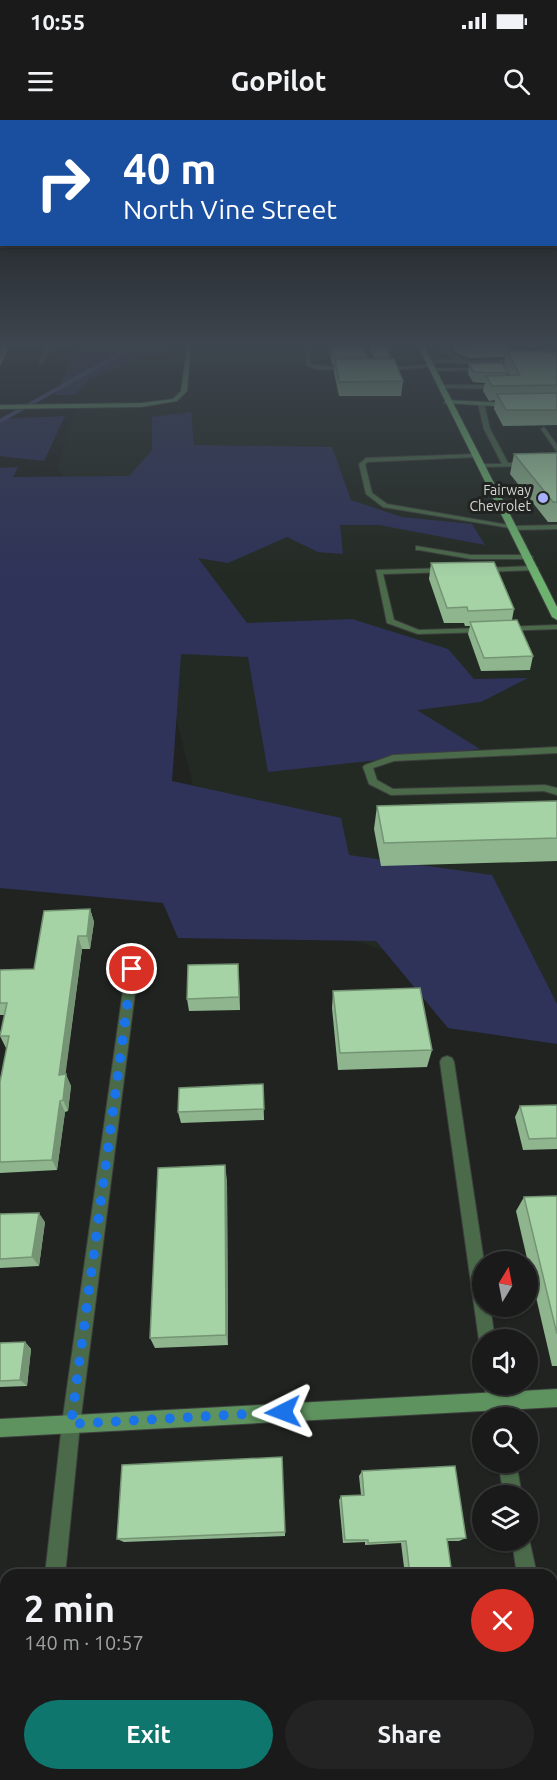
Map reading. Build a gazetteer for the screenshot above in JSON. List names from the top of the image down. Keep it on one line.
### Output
{"places":["Fairway Chevrolet"],"north":"top","page":{"status":"10:55","header":"GoPilot","turn":["40 m","North Vine Street"],"heading":["2 min","140 m · 10:57"],"buttons":["Exit","Share"]}}
